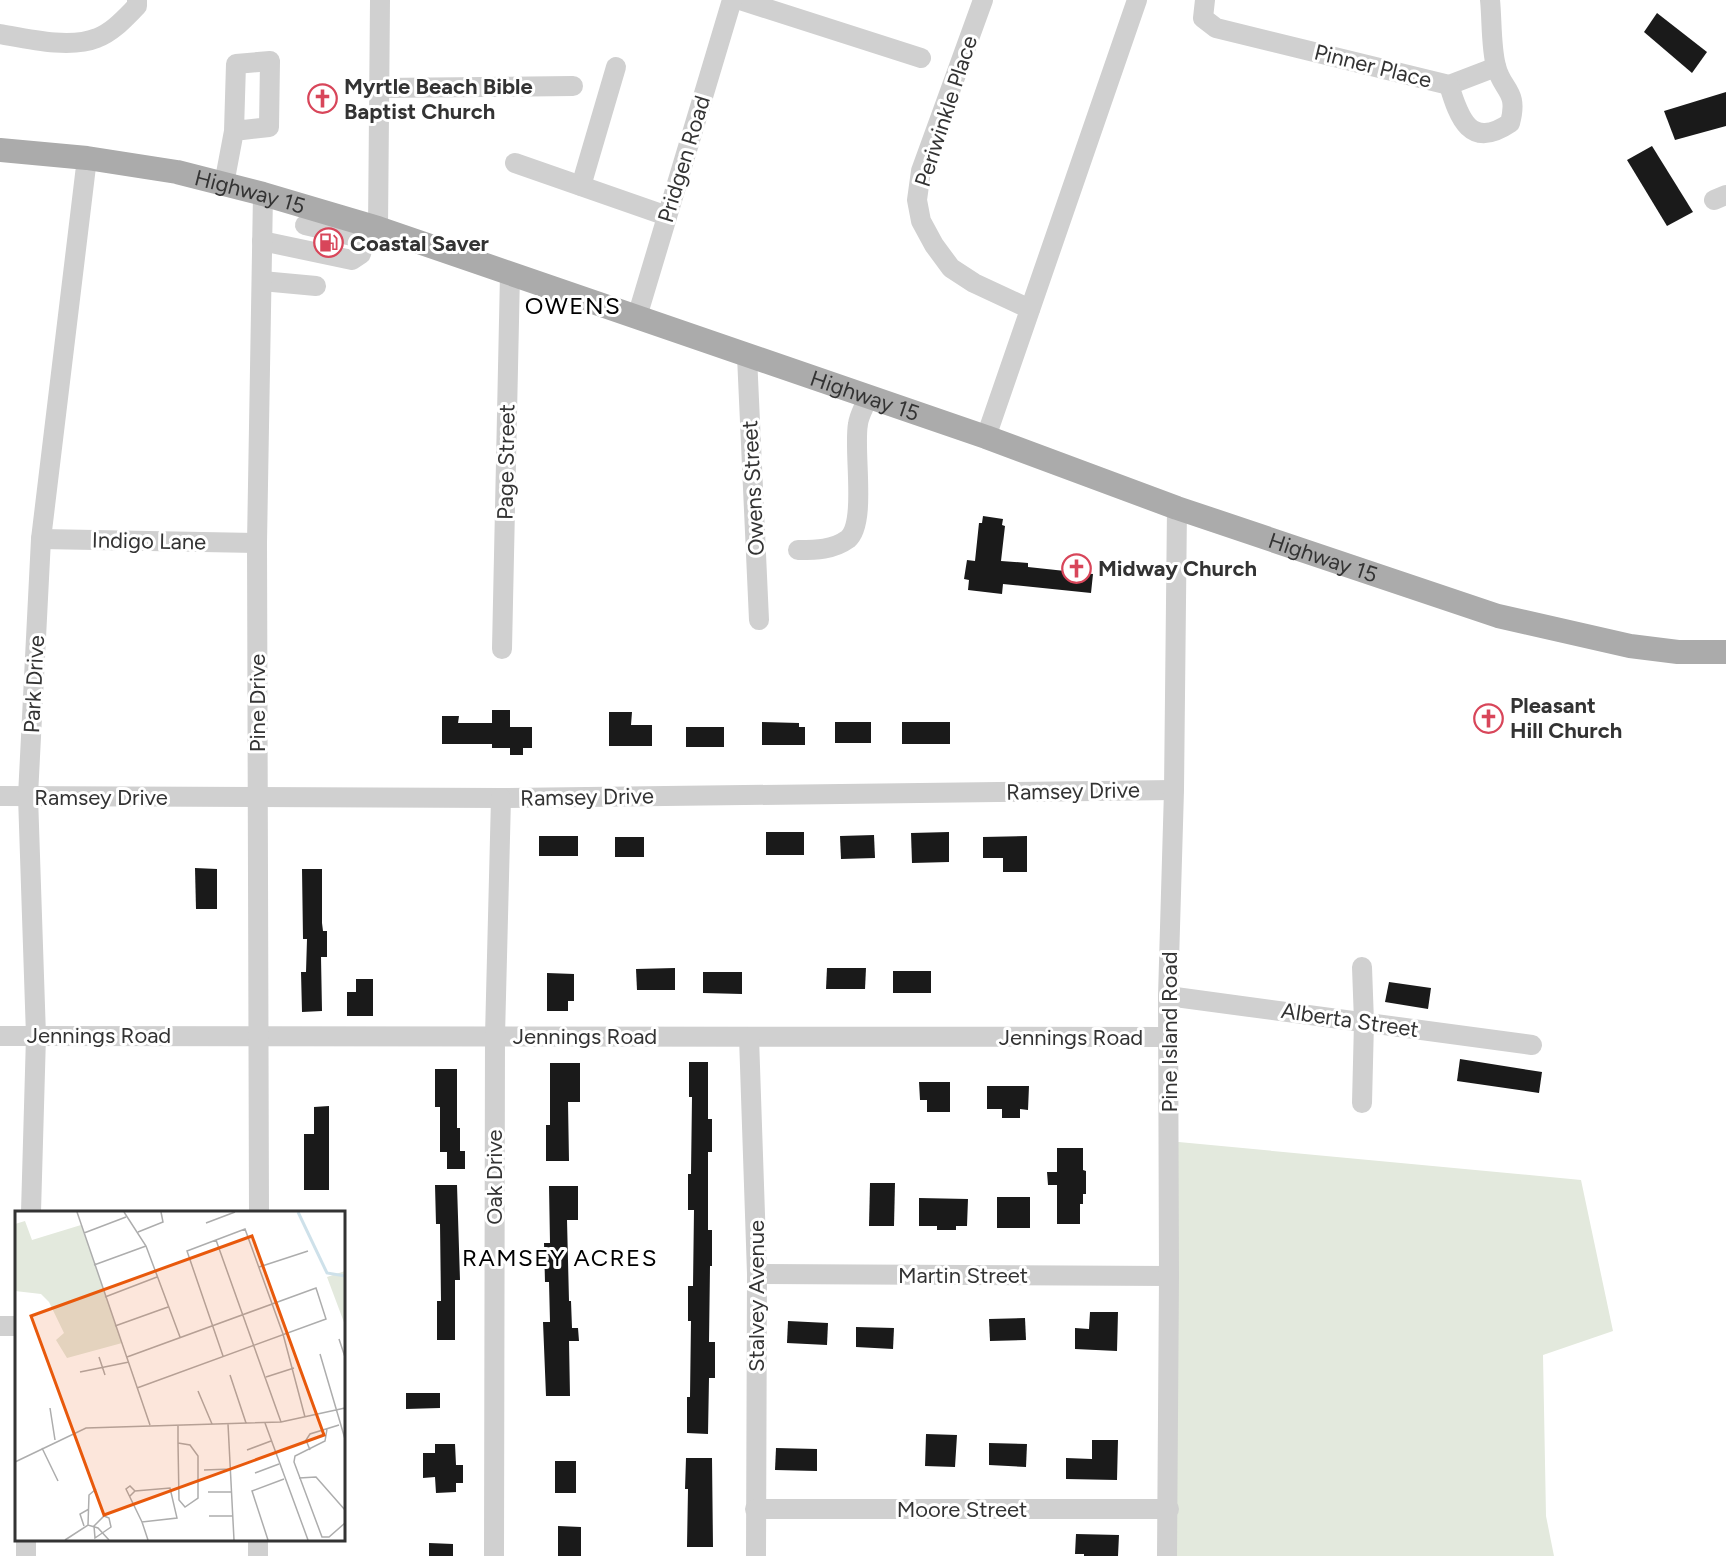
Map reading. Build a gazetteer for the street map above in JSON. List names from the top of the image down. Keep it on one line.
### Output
{"streets":{"main road":["Highway 15"],"street":["Pinner Place","Periwinkle Place","Pridgen Road","Page Street","Owens Street","Indigo Lane","Park Drive","Pine Drive","Ramsey Drive","Alberta Street","Pine Island Road","Jennings Road","Oak Drive","Martin Street","Stalvey Avenue","Moore Street"]},"crossings":[["Pridgen Road","Highway 15"],["Highway 15","Page Street"],["Highway 15","Owens Street"],["Highway 15","Park Drive"],["Highway 15","Pine Drive"],["Highway 15","Pine Island Road"],["Indigo Lane","Park Drive"],["Indigo Lane","Pine Drive"],["Park Drive","Ramsey Drive"],["Park Drive","Jennings Road"],["Pine Drive","Ramsey Drive"],["Pine Drive","Jennings Road"],["Ramsey Drive","Pine Island Road"],["Ramsey Drive","Oak Drive"],["Alberta Street","Pine Island Road"],["Pine Island Road","Jennings Road"],["Pine Island Road","Martin Street"],["Pine Island Road","Moore Street"],["Jennings Road","Oak Drive"],["Jennings Road","Stalvey Avenue"],["Martin Street","Stalvey Avenue"],["Stalvey Avenue","Moore Street"]],"districts":["OWENS","RAMSEY ACRES"],"places":{"church":["Myrtle Beach Bible Baptist Church","Midway Church","Pleasant Hill Church"],"fuel station":["Coastal Saver"]}}
